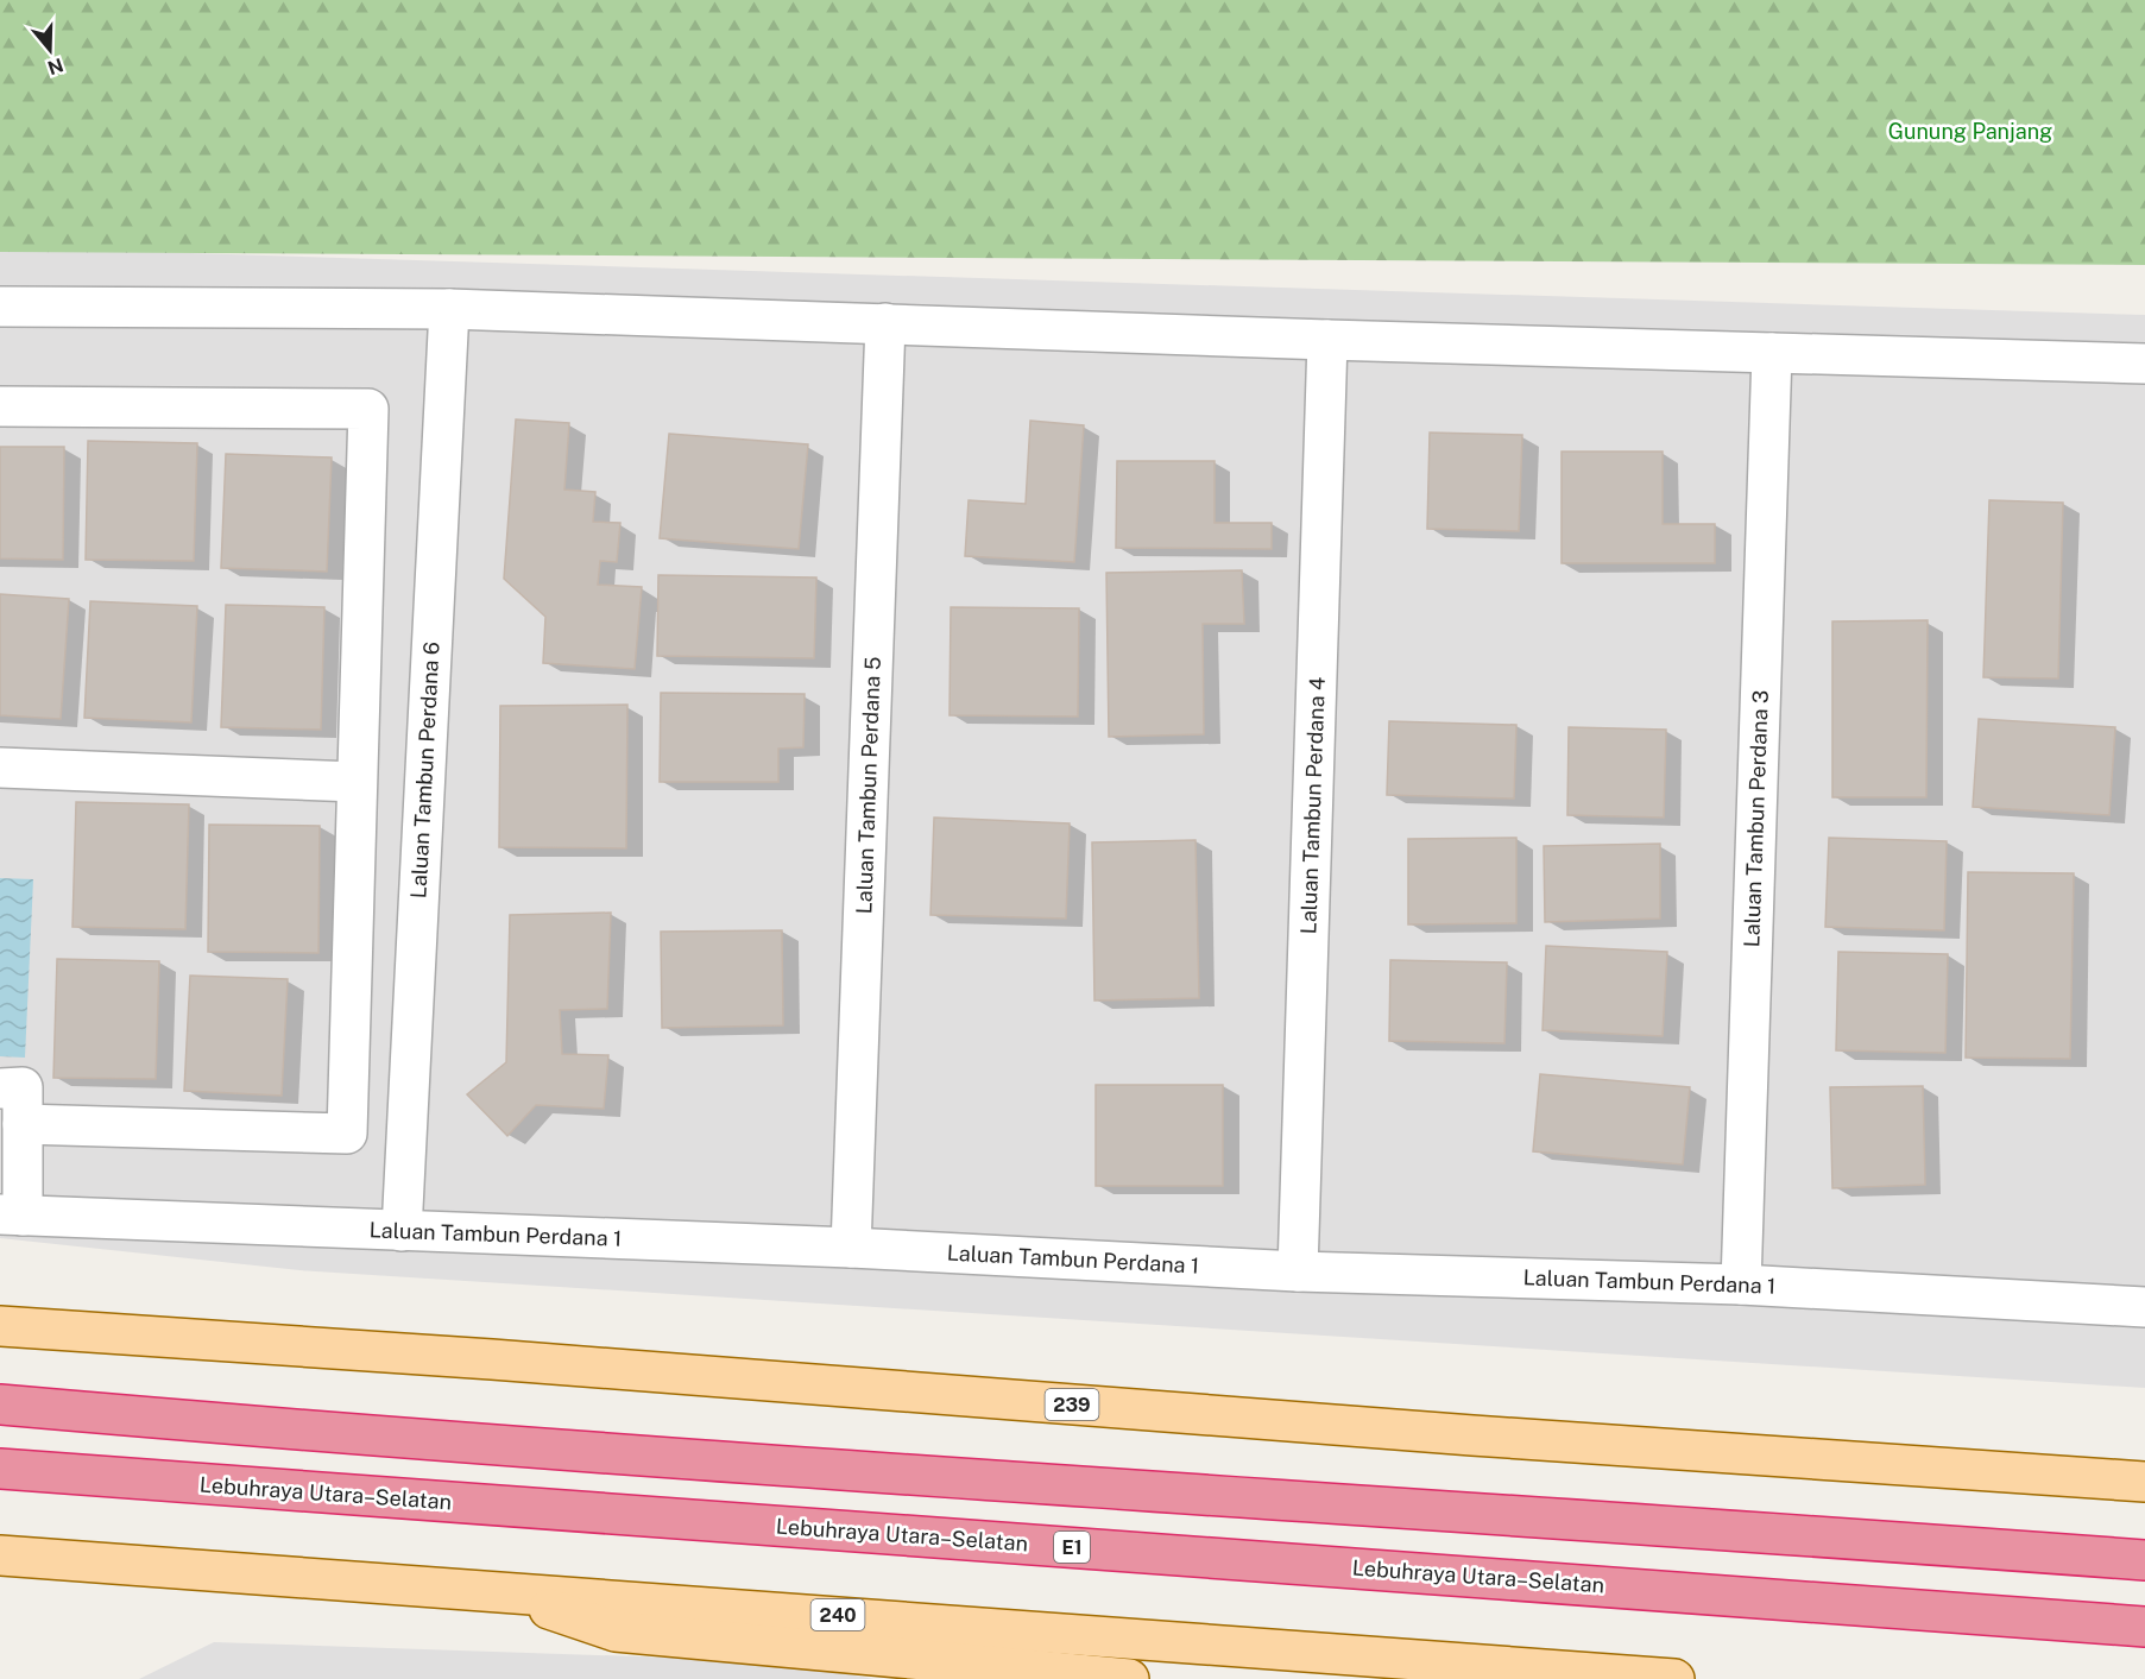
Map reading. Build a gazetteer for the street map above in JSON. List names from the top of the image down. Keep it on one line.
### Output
{"streets":{"highway":["Lebuhraya Utara–Selatan","E1"],"main road":["239","240"],"street":["Laluan Tambun Perdana 6","Laluan Tambun Perdana 5","Laluan Tambun Perdana 4","Laluan Tambun Perdana 3","Laluan Tambun Perdana 1"]},"crossings":[["Laluan Tambun Perdana 6","Laluan Tambun Perdana 1"],["Laluan Tambun Perdana 5","Laluan Tambun Perdana 1"],["Laluan Tambun Perdana 4","Laluan Tambun Perdana 1"],["Laluan Tambun Perdana 3","Laluan Tambun Perdana 1"]],"parks":["Gunung Panjang"],"north":"bottom"}
